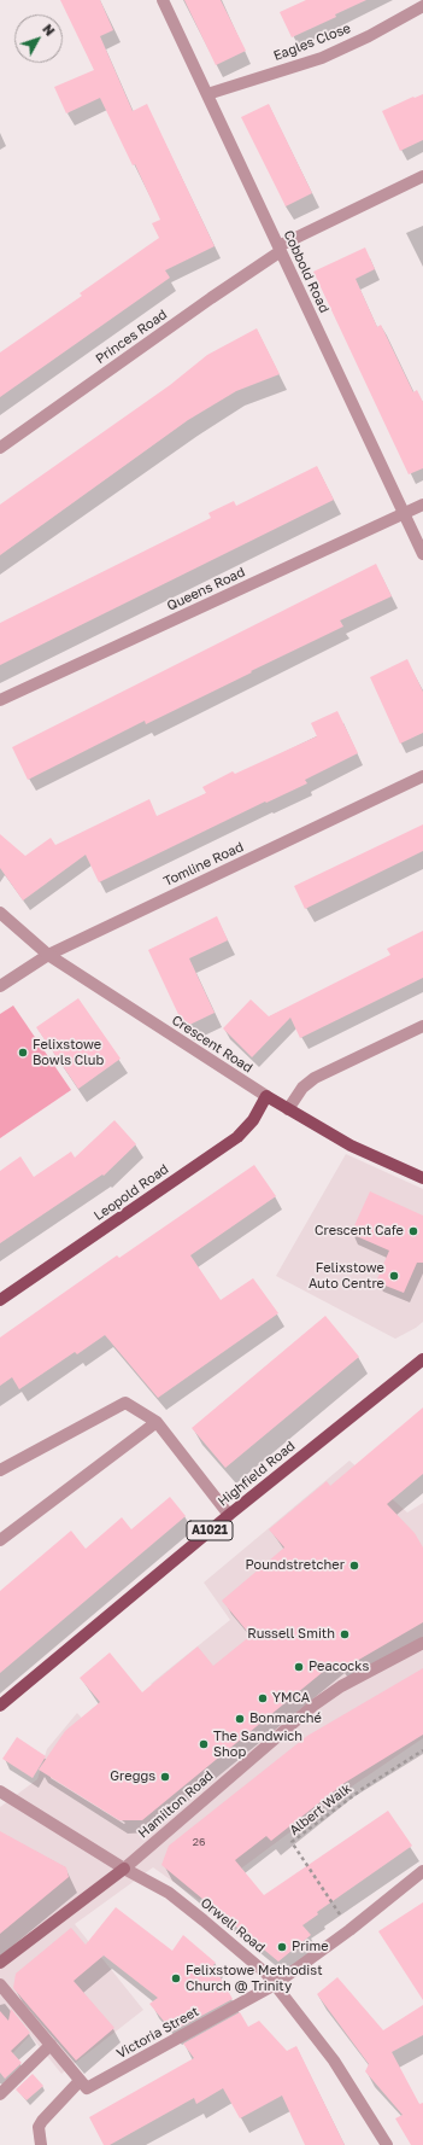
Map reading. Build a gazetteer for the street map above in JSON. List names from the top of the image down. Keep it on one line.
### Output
{"streets":{"main road":["Crescent Road","Leopold Road","Highfield Road","A1021","Hamilton Road"],"street":["Eagles Close","Cobbold Road","Princes Road","Queens Road","Tomline Road","Orwell Road","Victoria Street"],"path":["Albert Walk"]},"crossings":[["Eagles Close","Cobbold Road"],["Cobbold Road","Princes Road"],["Cobbold Road","Queens Road"],["Tomline Road","Crescent Road"],["Crescent Road","Leopold Road"],["Hamilton Road","Orwell Road"],["Albert Walk","Victoria Street"],["Orwell Road","Victoria Street"]],"places":["Felixstowe Bowls Club","Crescent Cafe","Felixstowe Auto Centre","Poundstretcher","Russell Smith","Peacocks","YMCA","Bonmarché","The Sandwich Shop","Greggs","Prime","Felixstowe Methodist Church @ Trinity"],"house_numbers":["26"],"north":"top right"}
